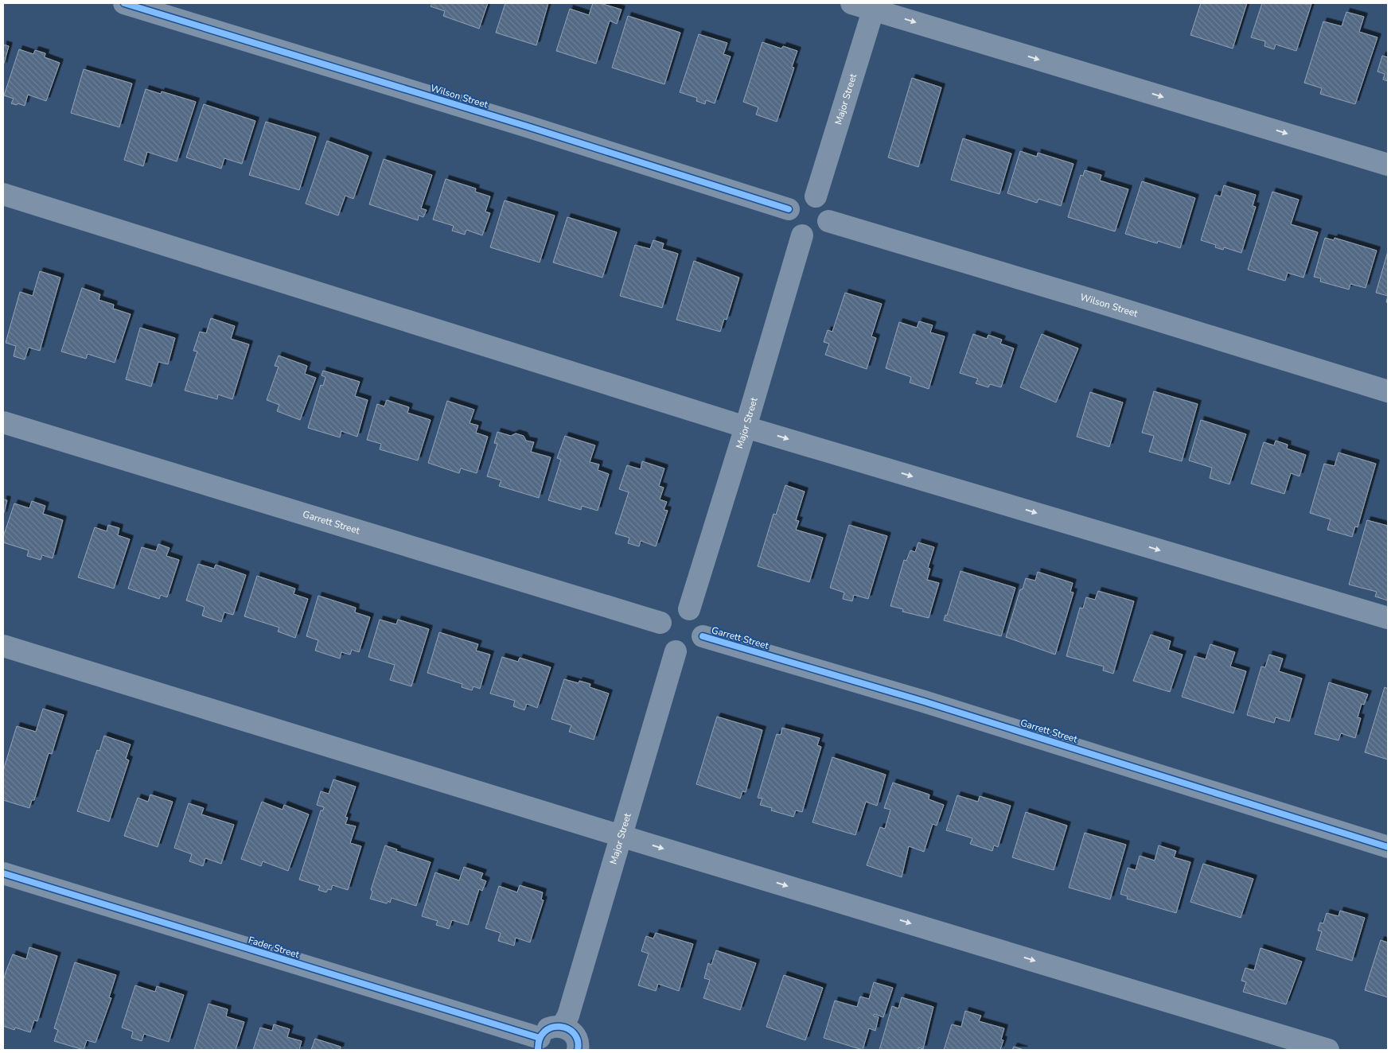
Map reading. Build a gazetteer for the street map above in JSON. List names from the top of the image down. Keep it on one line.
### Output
{"streets":{"street":["Wilson Street","Major Street","Garrett Street","Fader Street"]},"crossings":[["Wilson Street","Major Street"],["Major Street","Garrett Street"]]}
